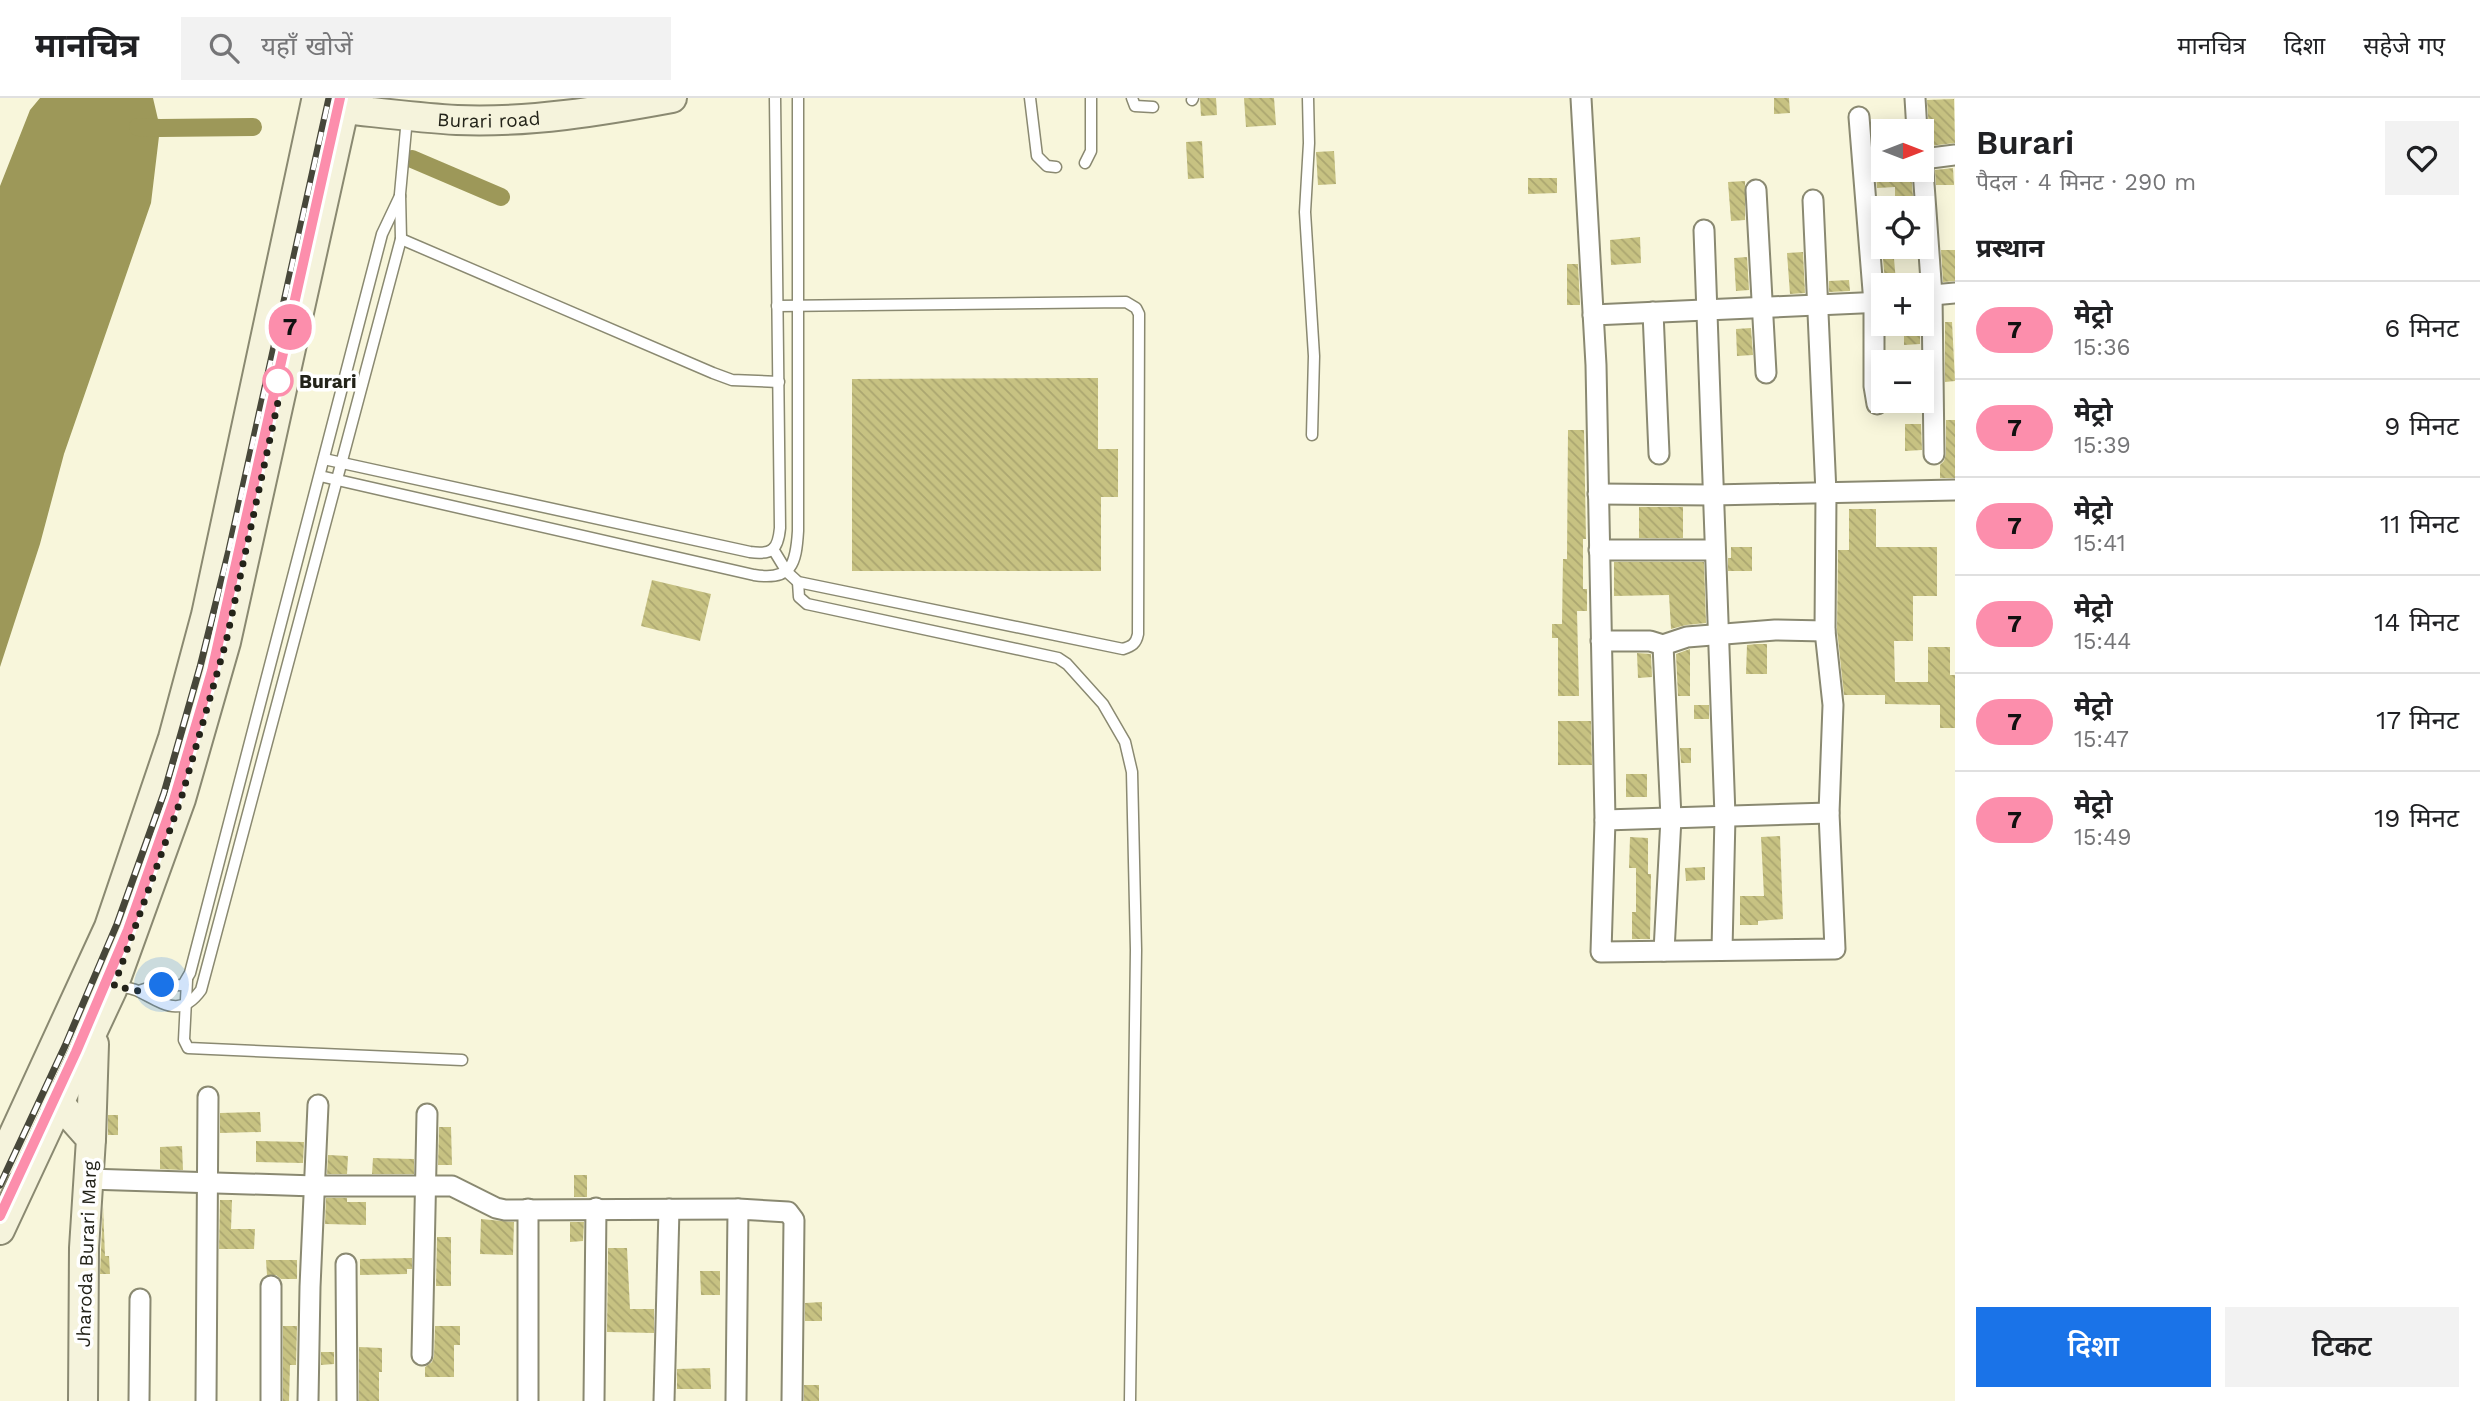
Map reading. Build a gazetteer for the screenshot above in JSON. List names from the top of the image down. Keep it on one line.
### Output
{"streets":{"main road":["Burari road","Jharoda Burari Marg"]},"places":["Burari"],"lines":["metro line 7"],"north":"right","page":{"header":"मानचित्र","search":"यहाँ खोजें","nav":["मानचित्र","दिशा","सहेजे गए"],"on_map":"7","heading":[["Burari","पैदल · 4 मिनट · 290 m"],"प्रस्थान"],"map_buttons":["+","−"],"list":[{"mark":"7","name":"मेट्रो","note":"15:36","value":"6 मिनट"},{"mark":"7","name":"मेट्रो","note":"15:39","value":"9 मिनट"},{"mark":"7","name":"मेट्रो","note":"15:41","value":"11 मिनट"},{"mark":"7","name":"मेट्रो","note":"15:44","value":"14 मिनट"},{"mark":"7","name":"मेट्रो","note":"15:47","value":"17 मिनट"},{"mark":"7","name":"मेट्रो","note":"15:49","value":"19 मिनट"}],"buttons":["दिशा","टिकट"]}}
